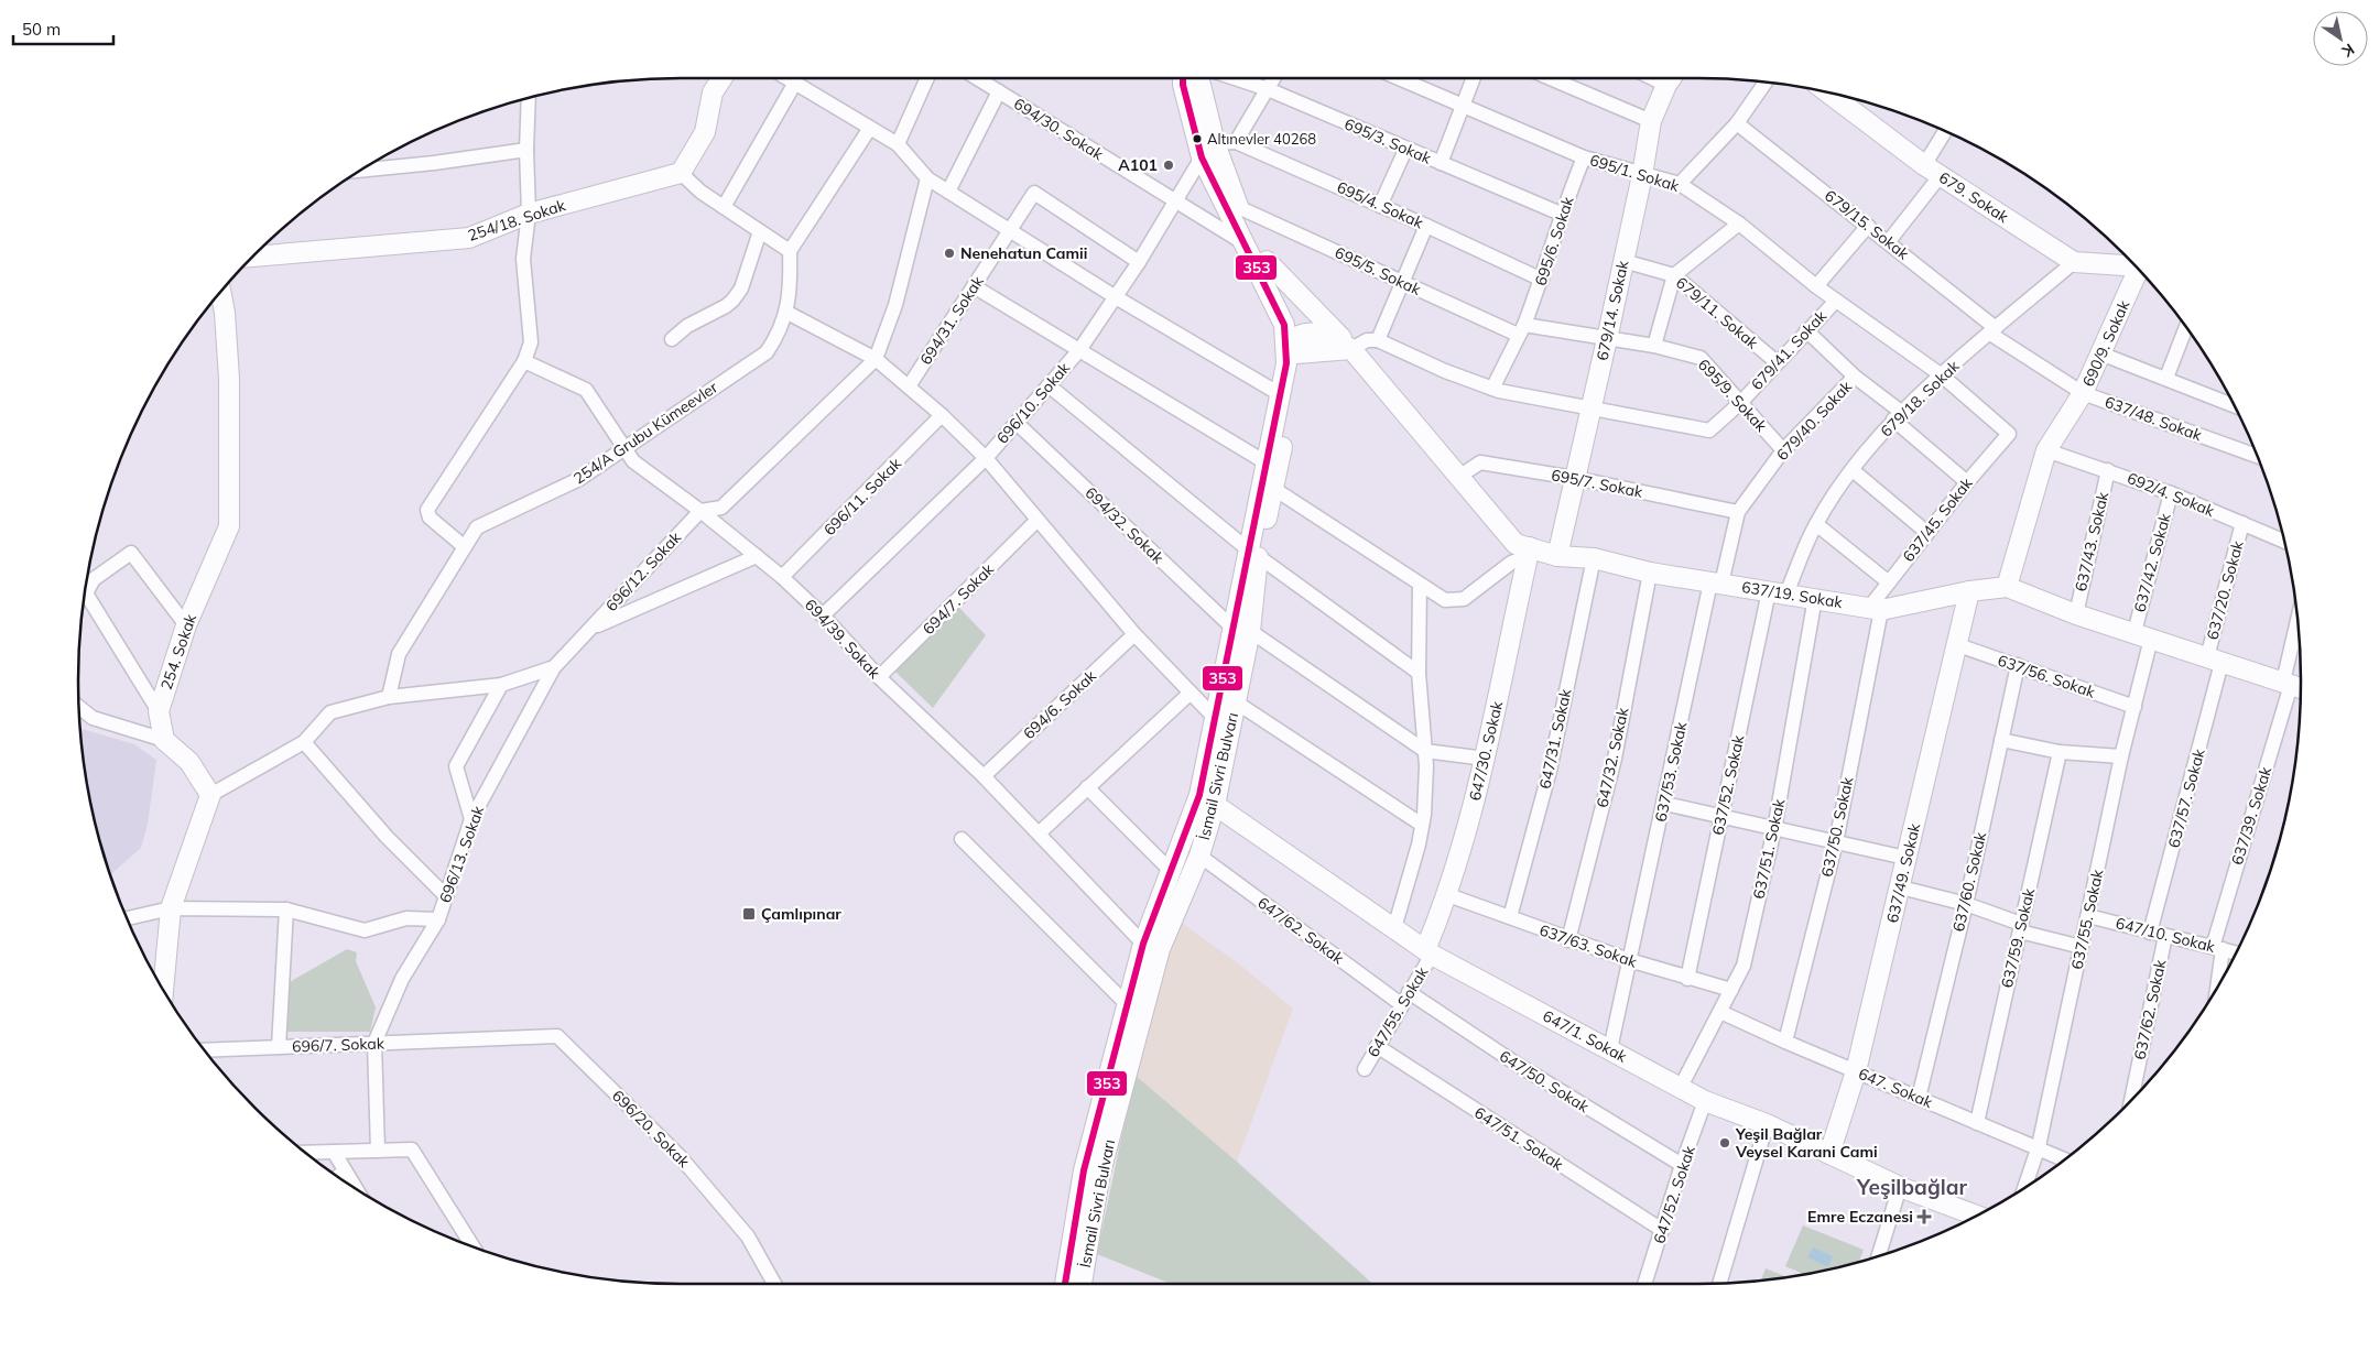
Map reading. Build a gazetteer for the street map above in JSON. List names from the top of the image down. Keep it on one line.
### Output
{"streets":{"street":["694/30. Sokak","695/3. Sokak","695/1. Sokak","679. Sokak","695/4. Sokak","254/18. Sokak","679/15. Sokak","695/6. Sokak","695/5. Sokak","679/14. Sokak","679/11. Sokak","694/31. Sokak","690/9. Sokak","679/41. Sokak","695/9. Sokak","679/18. Sokak","696/10. Sokak","637/48. Sokak","679/40. Sokak","254/A Grubu Kümeevler","695/7. Sokak","692/4. Sokak","696/11. Sokak","637/45. Sokak","694/32. Sokak","637/43. Sokak","637/42. Sokak","696/12. Sokak","637/20. Sokak","637/19. Sokak","694/7. Sokak","694/39. Sokak","254. Sokak","637/56. Sokak","694/6. Sokak","647/31. Sokak","647/30. Sokak","647/32. Sokak","637/53. Sokak","İsmail Sivri Bulvarı","637/52. Sokak","637/57. Sokak","637/39. Sokak","637/50. Sokak","637/51. Sokak","696/13. Sokak","637/49. Sokak","637/60. Sokak","637/55. Sokak","647/62. Sokak","647/10. Sokak","637/59. Sokak","637/63. Sokak","637/62. Sokak","647/55. Sokak","647/1. Sokak","696/7. Sokak","647/50. Sokak","647. Sokak","696/20. Sokak","647/51. Sokak","647/52. Sokak"]},"crossings":[["694/30. Sokak","696/10. Sokak"],["694/30. Sokak","İsmail Sivri Bulvarı"],["695/3. Sokak","695/6. Sokak"],["695/1. Sokak","695/6. Sokak"],["695/1. Sokak","679/14. Sokak"],["695/1. Sokak","679/41. Sokak"],["695/1. Sokak","679/18. Sokak"],["695/1. Sokak","637/45. Sokak"],["679. Sokak","679/18. Sokak"],["695/4. Sokak","695/6. Sokak"],["695/4. Sokak","696/10. Sokak"],["695/4. Sokak","İsmail Sivri Bulvarı"],["679/15. Sokak","679/18. Sokak"],["679/15. Sokak","637/48. Sokak"],["695/6. Sokak","695/5. Sokak"],["695/6. Sokak","695/9. Sokak"],["695/5. Sokak","695/9. Sokak"],["695/5. Sokak","İsmail Sivri Bulvarı"],["679/14. Sokak","679/11. Sokak"],["679/14. Sokak","679/41. Sokak"],["679/14. Sokak","695/9. Sokak"],["679/14. Sokak","695/7. Sokak"],["679/14. Sokak","637/19. Sokak"],["679/11. Sokak","679/41. Sokak"],["694/31. Sokak","696/10. Sokak"],["690/9. Sokak","637/48. Sokak"],["690/9. Sokak","692/4. Sokak"],["690/9. Sokak","637/19. Sokak"],["679/41. Sokak","695/9. Sokak"],["695/9. Sokak","679/40. Sokak"],["679/18. Sokak","637/48. Sokak"],["679/18. Sokak","637/19. Sokak"],["679/18. Sokak","637/52. Sokak"],["696/10. Sokak","694/32. Sokak"],["696/10. Sokak","694/39. Sokak"],["696/10. Sokak","İsmail Sivri Bulvarı"],["679/40. Sokak","695/7. Sokak"],["679/40. Sokak","637/19. Sokak"],["679/40. Sokak","637/53. Sokak"],["254/A Grubu Kümeevler","696/12. Sokak"],["254/A Grubu Kümeevler","694/39. Sokak"],["695/7. Sokak","637/19. Sokak"],["692/4. Sokak","637/43. Sokak"],["692/4. Sokak","637/42. Sokak"],["692/4. Sokak","637/20. Sokak"],["696/11. Sokak","694/39. Sokak"],["637/45. Sokak","637/19. Sokak"],["637/45. Sokak","637/50. Sokak"],["694/32. Sokak","İsmail Sivri Bulvarı"],["637/43. Sokak","637/19. Sokak"],["637/42. Sokak","637/19. Sokak"],["637/42. Sokak","637/55. Sokak"],["696/12. Sokak","694/39. Sokak"],["696/12. Sokak","696/13. Sokak"],["637/20. Sokak","637/19. Sokak"],["637/20. Sokak","637/57. Sokak"],["637/19. Sokak","647/31. Sokak"],["637/19. Sokak","647/30. Sokak"],["637/19. Sokak","647/32. Sokak"],["637/19. Sokak","637/53. Sokak"],["637/19. Sokak","İsmail Sivri Bulvarı"],["637/19. Sokak","637/52. Sokak"],["637/19. Sokak","637/57. Sokak"],["637/19. Sokak","637/39. Sokak"],["637/19. Sokak","637/50. Sokak"],["637/19. Sokak","637/51. Sokak"],["637/19. Sokak","637/49. Sokak"],["637/19. Sokak","637/55. Sokak"],["694/7. Sokak","694/39. Sokak"],["694/39. Sokak","694/6. Sokak"],["694/39. Sokak","İsmail Sivri Bulvarı"],["637/56. Sokak","637/49. Sokak"],["637/56. Sokak","637/60. Sokak"],["637/56. Sokak","637/55. Sokak"],["647/31. Sokak","637/63. Sokak"],["647/30. Sokak","637/63. Sokak"],["647/30. Sokak","647/55. Sokak"],["647/30. Sokak","647/1. Sokak"],["647/32. Sokak","637/63. Sokak"],["637/53. Sokak","637/63. Sokak"],["637/53. Sokak","647/1. Sokak"],["İsmail Sivri Bulvarı","647/62. Sokak"],["İsmail Sivri Bulvarı","647/1. Sokak"],["637/52. Sokak","637/63. Sokak"],["637/57. Sokak","647/10. Sokak"],["637/39. Sokak","647/10. Sokak"],["637/50. Sokak","647. Sokak"],["637/51. Sokak","637/63. Sokak"],["637/51. Sokak","647/1. Sokak"],["637/51. Sokak","647. Sokak"],["637/49. Sokak","647/1. Sokak"],["637/49. Sokak","647. Sokak"],["637/60. Sokak","647. Sokak"],["637/55. Sokak","647/10. Sokak"],["637/55. Sokak","647. Sokak"],["647/62. Sokak","647/55. Sokak"],["647/10. Sokak","637/62. Sokak"],["637/59. Sokak","647. Sokak"],["647/55. Sokak","647/1. Sokak"],["647/55. Sokak","647/50. Sokak"],["647/55. Sokak","647/51. Sokak"],["647/1. Sokak","647/52. Sokak"],["696/7. Sokak","696/20. Sokak"],["647/50. Sokak","647/52. Sokak"],["647/51. Sokak","647/52. Sokak"]],"districts":["Yeşilbağlar"],"places":{"other":["Altınevler 40268","A101","Nenehatun Camii","Yeşil Bağlar Veysel Karani Cami"],"transit":["Çamlıpınar"],"health":["Emre Eczanesi"]},"lines":["transit line 353"],"scale_bar":"50 m","north":"bottom right"}
